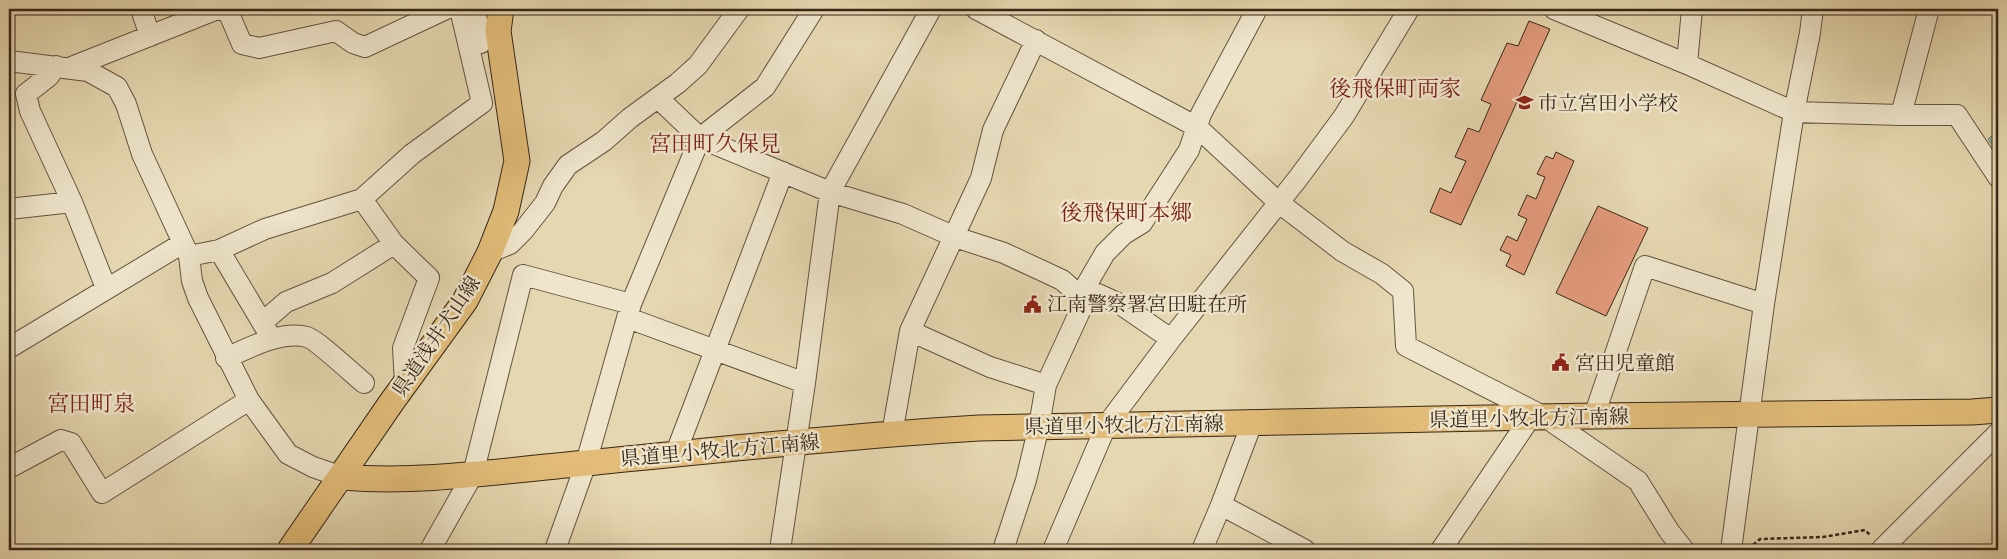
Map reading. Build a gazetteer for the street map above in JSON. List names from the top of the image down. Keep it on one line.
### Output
{"streets":{"main road":["県道浅井犬山線","県道里小牧北方江南線"]},"crossings":[["県道浅井犬山線","県道里小牧北方江南線"]],"districts":["後飛保町両家","宮田町久保見","後飛保町本郷","宮田町泉"],"places":{"school or university":["市立宮田小学校"],"public building":["江南警察署宮田駐在所","宮田児童館"]}}
